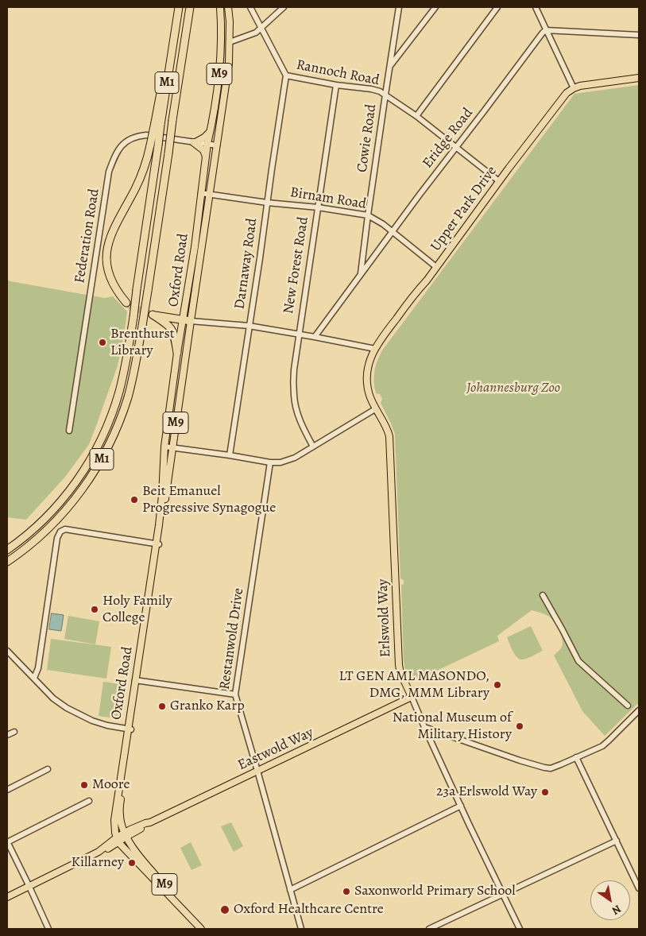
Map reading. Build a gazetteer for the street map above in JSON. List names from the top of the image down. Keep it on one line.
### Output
{"streets":{"highway":["M1"],"main road":["M9","Upper Park Drive","Oxford Road","Erlswold Way","Eastwold Way"],"street":["Rannoch Road","Cowie Road","Eridge Road","Birnam Road","Federation Road","Darnaway Road","New Forest Road","Restanwold Drive"]},"crossings":[["Rannoch Road","Cowie Road"],["Rannoch Road","Eridge Road"],["Rannoch Road","Upper Park Drive"],["Rannoch Road","Darnaway Road"],["Rannoch Road","New Forest Road"],["M9","Oxford Road"],["M9","Eastwold Way"],["Cowie Road","Eridge Road"],["Cowie Road","Birnam Road"],["Eridge Road","Birnam Road"],["Birnam Road","Upper Park Drive"],["Birnam Road","Darnaway Road"],["Birnam Road","New Forest Road"],["Birnam Road","Oxford Road"],["Upper Park Drive","Erlswold Way"],["Federation Road","Oxford Road"],["Oxford Road","Eastwold Way"],["Erlswold Way","Eastwold Way"],["Restanwold Drive","Eastwold Way"]],"parks":["Johannesburg Zoo"],"places":["Brenthurst Library","Beit Emanuel Progressive Synagogue","Holy Family College","LT GEN AML MASONDO, DMG, MMM Library","Granko Karp","National Museum of Military History","Moore","23a Erlswold Way","Killarney","Saxonworld Primary School","Oxford Healthcare Centre"],"north":"bottom right"}
